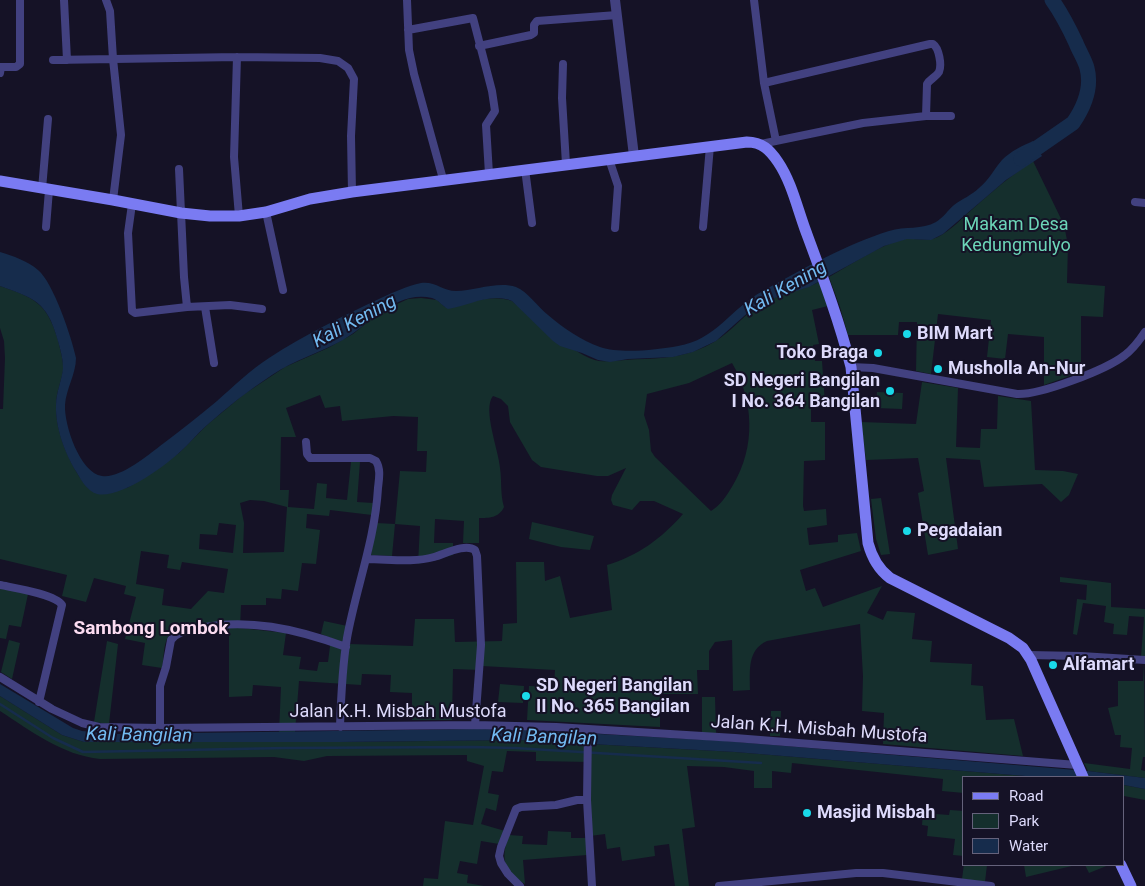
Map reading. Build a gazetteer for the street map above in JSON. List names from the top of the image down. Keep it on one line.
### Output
{"streets":{"street":["Jalan K.H. Misbah Mustofa"]},"districts":["Sambong Lombok"],"water":["Kali Kening","Kali Bangilan"],"parks":["Makam Desa Kedungmulyo"],"places":["BIM Mart","Toko Braga","Musholla An-Nur","SD Negeri Bangilan I No. 364 Bangilan","Pegadaian","Alfamart","SD Negeri Bangilan II No. 365 Bangilan","Masjid Misbah"],"legend":["Road","Park","Water"]}
